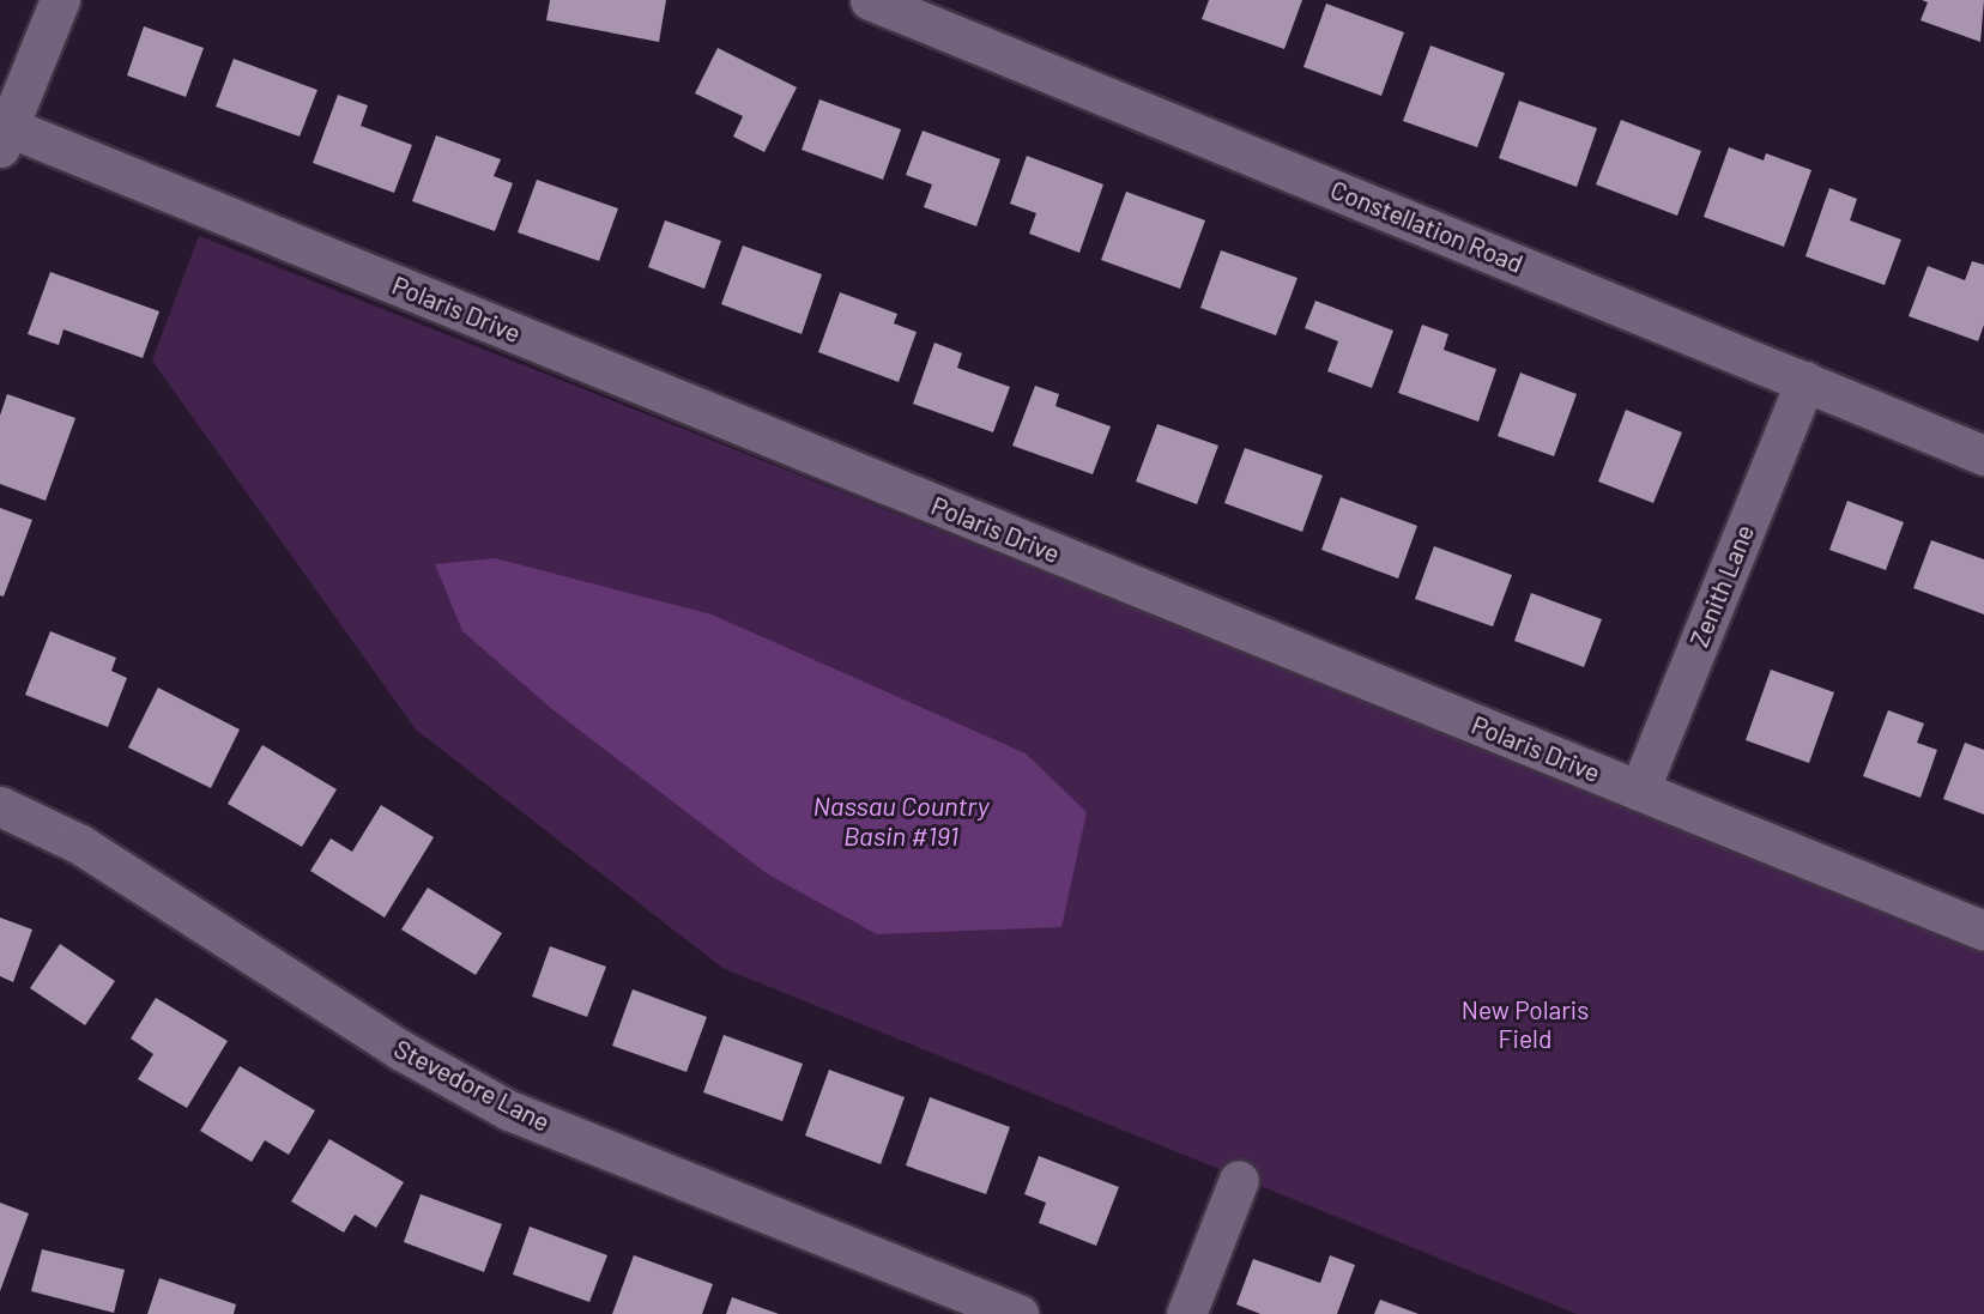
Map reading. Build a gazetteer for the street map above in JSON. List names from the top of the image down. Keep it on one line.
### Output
{"streets":{"street":["Constellation Road","Polaris Drive","Zenith Lane","Stevedore Lane"]},"crossings":[["Constellation Road","Zenith Lane"],["Polaris Drive","Zenith Lane"]],"water":["Nassau Country Basin #191"],"parks":["New Polaris Field"]}
